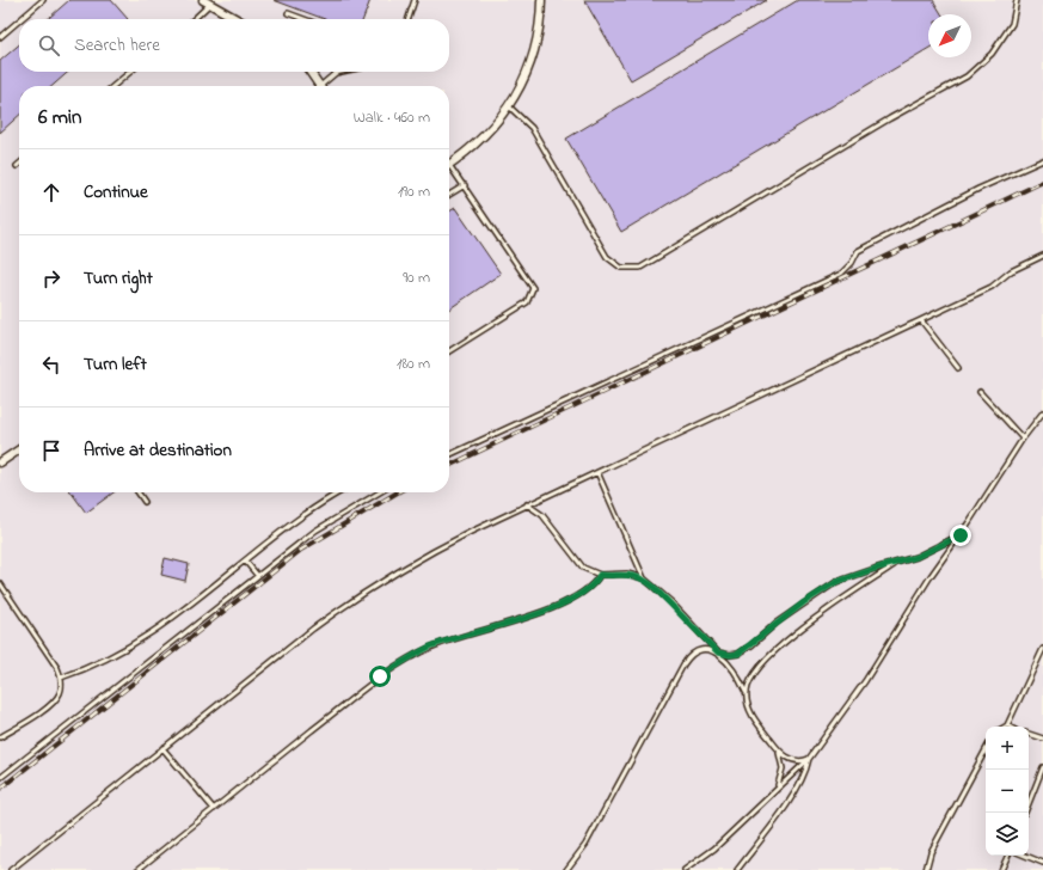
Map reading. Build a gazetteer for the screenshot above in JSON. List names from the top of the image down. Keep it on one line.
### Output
{"north":"bottom left","page":{"search":"Search here","heading":["6 min","Walk · 460 m"],"list":[["Continue","190 m"],["Turn right","90 m"],["Turn left","180 m"],"Arrive at destination"],"map_buttons":["+","−"]}}
